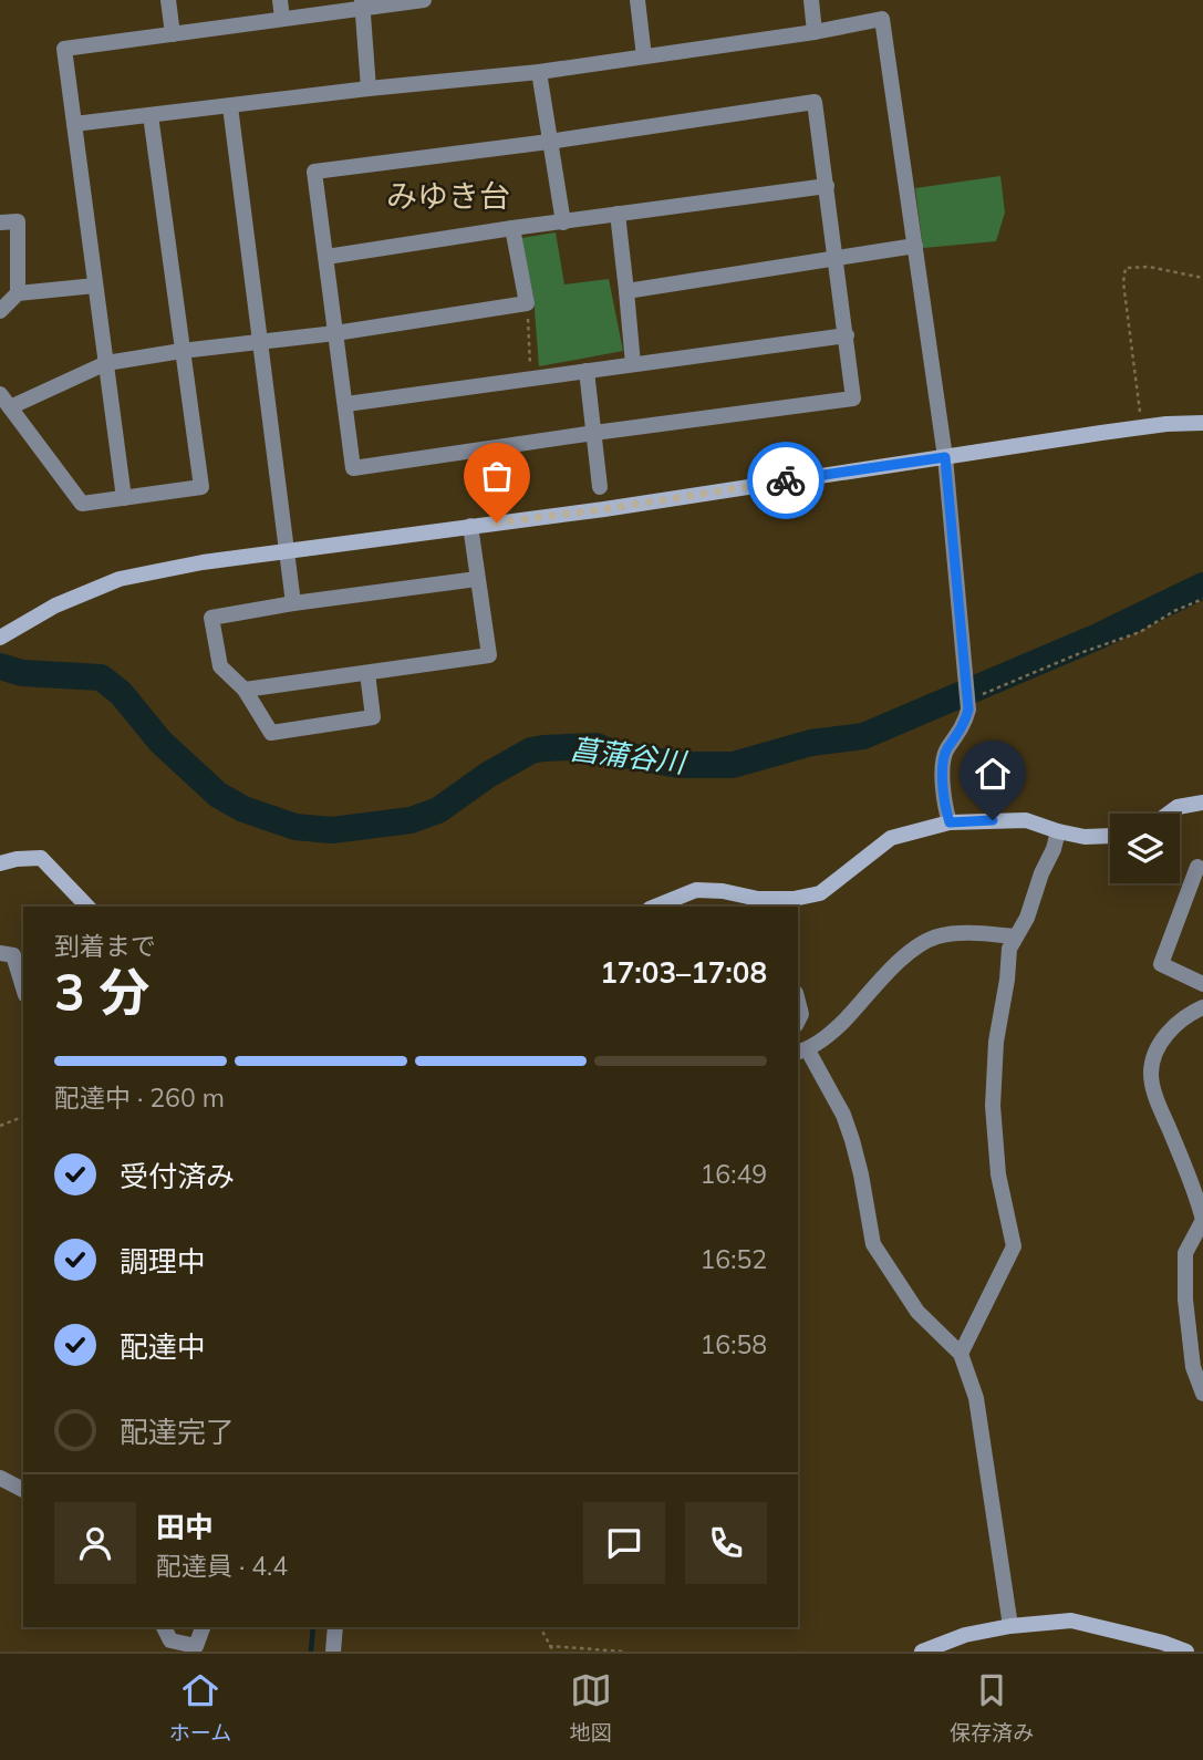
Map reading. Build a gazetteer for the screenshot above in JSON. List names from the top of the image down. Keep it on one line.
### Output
{"districts":["みゆき台"],"water":["菖蒲谷川"],"page":{"heading":["3 分","到着まで","17:03–17:08"],"panel":["田中","配達員 · 4.4"],"bar":"配達中 · 260 m","list":[["受付済み","16:49"],["調理中","16:52"],["配達中","16:58"],"配達完了"],"tabs":["ホーム","地図","保存済み"]}}
